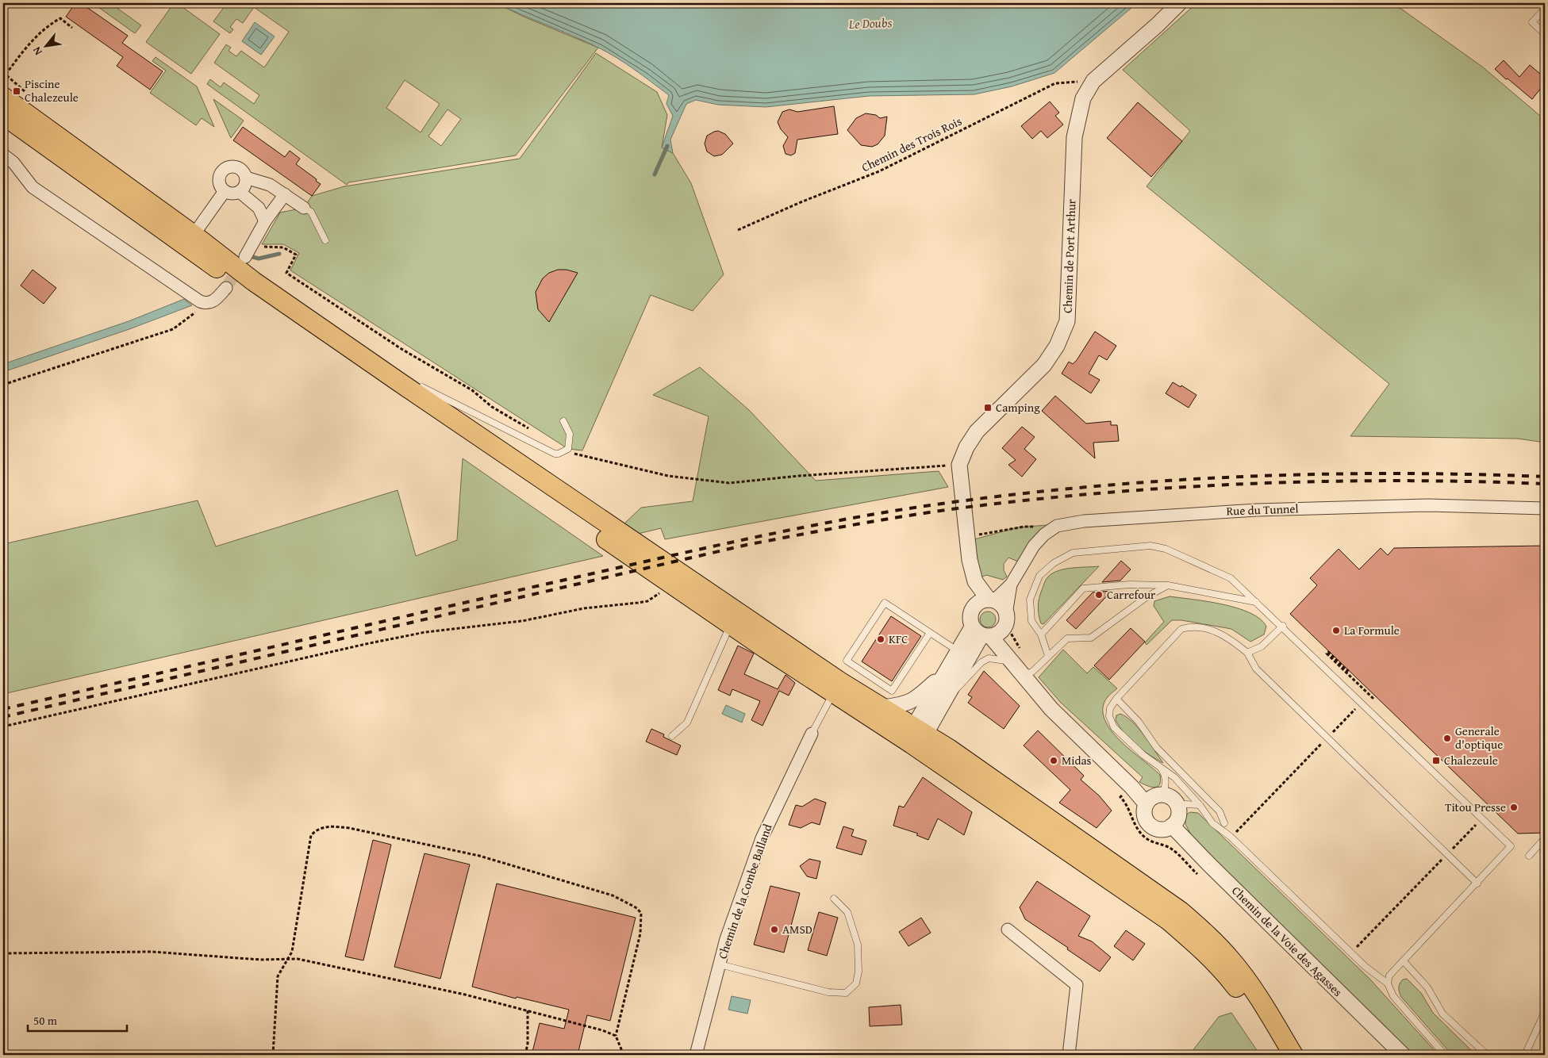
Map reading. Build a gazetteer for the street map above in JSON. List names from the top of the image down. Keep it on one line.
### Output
{"streets":{"street":["Chemin de Port Arthur","Rue du Tunnel","Chemin de la Combe Balland","Chemin de la Voie des Agasses"],"path":["Chemin des Trois Rois"]},"crossings":[["Chemin des Trois Rois","Chemin de Port Arthur"],["Chemin de Port Arthur","Rue du Tunnel"]],"water":["Le Doubs"],"places":{"transit":["Piscine Chalezeule","Camping","Chalezeule"],"other":["Carrefour","La Formule","KFC","Generale d'optique","Midas","Titou Presse","AMSD"]},"scale_bar":"50 m","north":"bottom left"}
